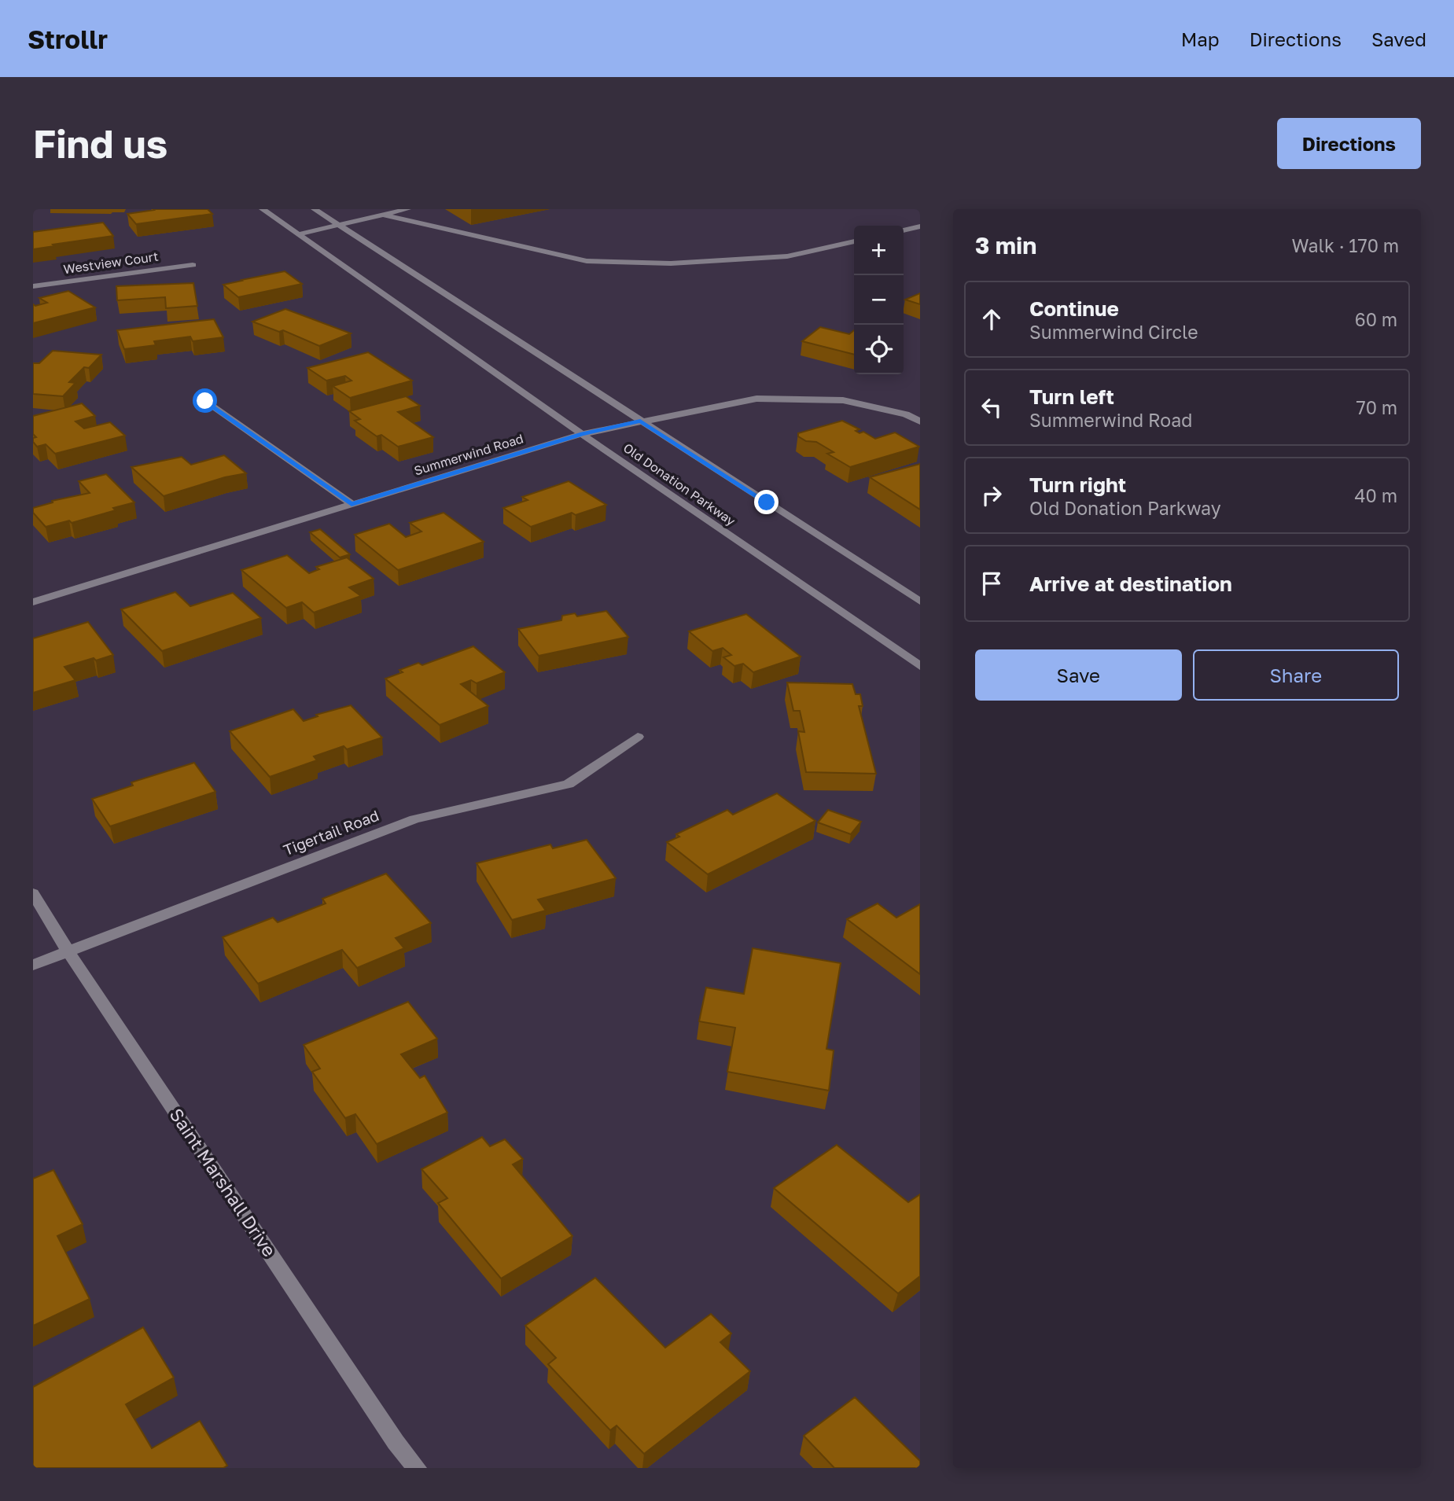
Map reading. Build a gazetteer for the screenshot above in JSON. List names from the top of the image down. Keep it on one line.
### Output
{"streets":{"street":["Westview Court","Summerwind Road","Old Donation Parkway","Tigertail Road","Saint Marshall Drive"]},"crossings":[["Summerwind Road","Old Donation Parkway"],["Tigertail Road","Saint Marshall Drive"]],"page":{"header":"Strollr","nav":["Map","Directions","Saved"],"buttons":["Directions",["Save","Share"]],"title":"Find us","heading":["3 min","Walk · 170 m"],"map_buttons":["+","−"],"list":[["Continue","Summerwind Circle","60 m"],["Turn left","Summerwind Road","70 m"],["Turn right","Old Donation Parkway","40 m"],"Arrive at destination"]}}
